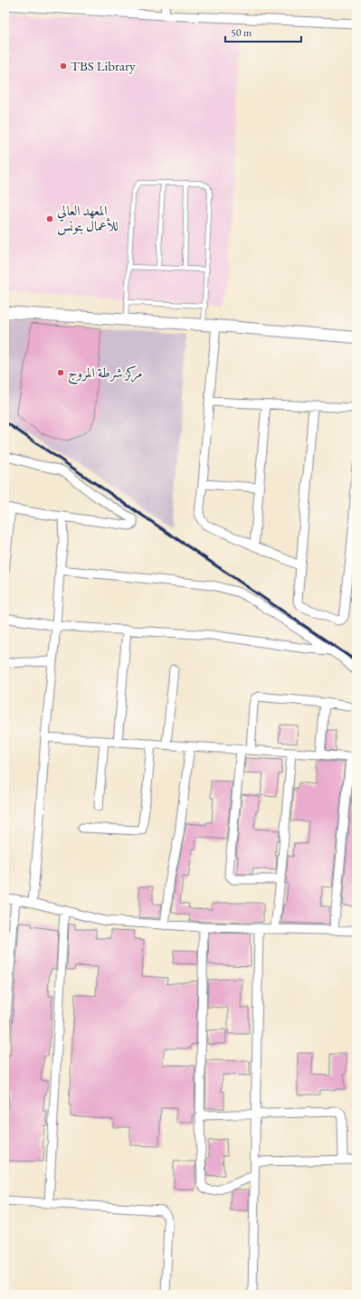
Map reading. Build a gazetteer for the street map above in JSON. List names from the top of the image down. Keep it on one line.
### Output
{"places":["TBS Library","المعهد العالي للأعمال بتونس","مركز شرطة المروج"],"scale_bar":"50 m"}
